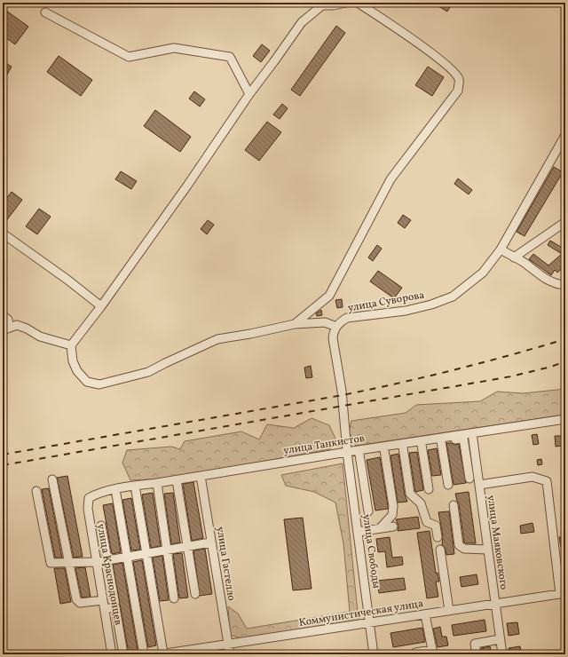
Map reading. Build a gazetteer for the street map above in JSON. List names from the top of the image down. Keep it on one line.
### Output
{"streets":{"street":["улица Суворова","улица Танкистов","улица Маяковского","улица Свободы","улица Гастелло","улица Краснодонцев","Коммунистическая улица"]},"crossings":[["улица Танкистов","улица Маяковского"],["улица Танкистов","улица Свободы"],["улица Танкистов","улица Гастелло"],["улица Танкистов","улица Краснодонцев"],["улица Маяковского","Коммунистическая улица"],["улица Свободы","Коммунистическая улица"],["улица Гастелло","Коммунистическая улица"]]}
